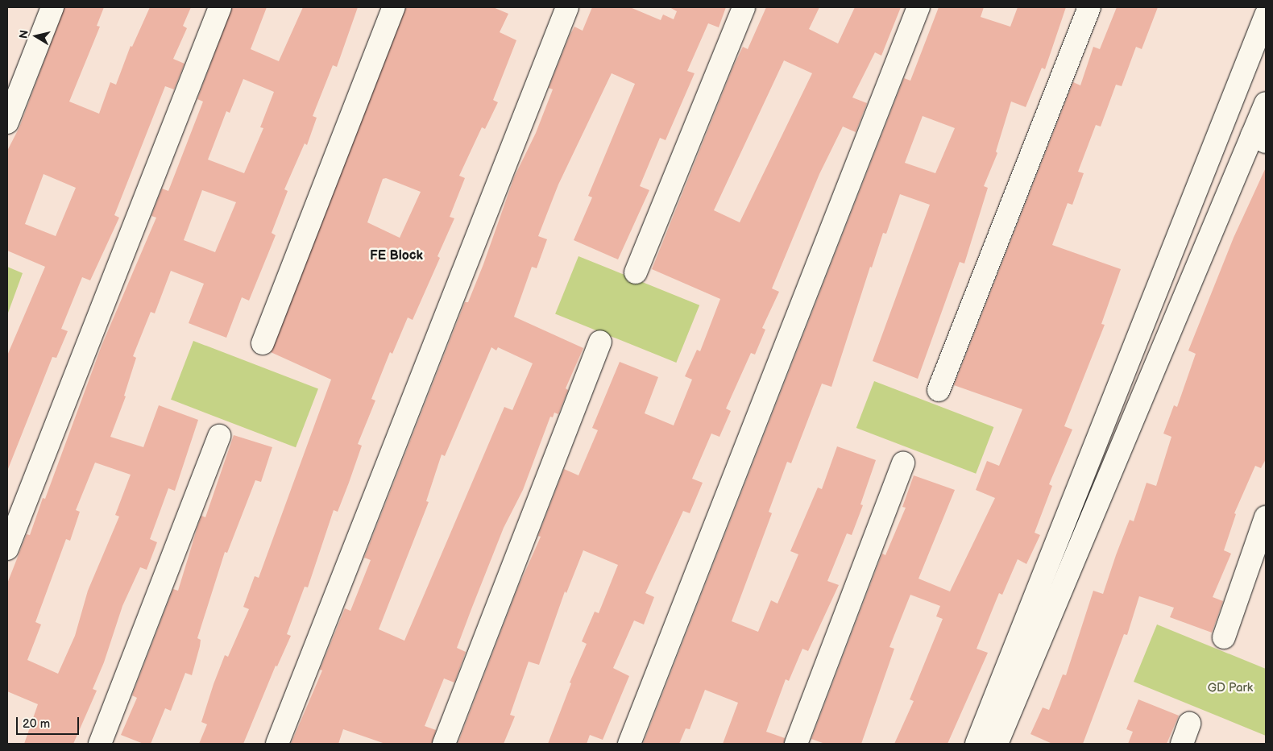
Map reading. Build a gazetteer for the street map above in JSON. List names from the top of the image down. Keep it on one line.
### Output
{"districts":["FE Block"],"parks":["GD Park"],"scale_bar":"20 m","north":"left"}
